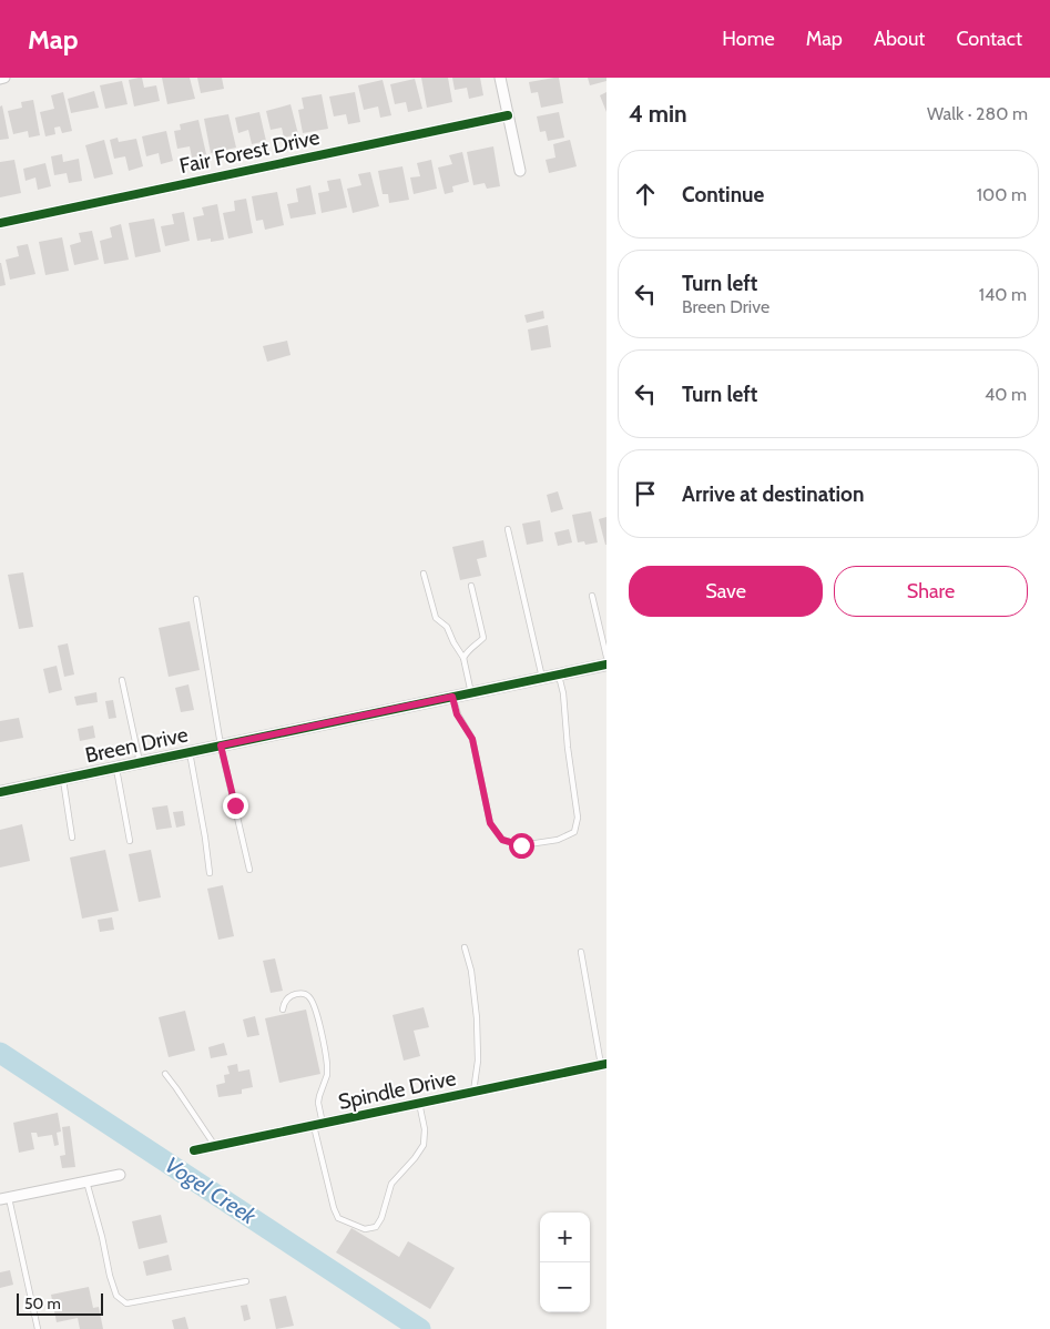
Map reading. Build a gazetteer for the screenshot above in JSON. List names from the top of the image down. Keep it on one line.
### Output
{"streets":{"street":["Fair Forest Drive","Breen Drive","Spindle Drive"]},"water":["Vogel Creek"],"scale_bar":"50 m","page":{"header":"Map","nav":["Home","Map","About","Contact"],"heading":["4 min","Walk · 280 m"],"list":[["Continue","100 m"],["Turn left","Breen Drive","140 m"],["Turn left","40 m"],"Arrive at destination"],"buttons":["Save","Share"],"map_buttons":["+","−"],"scale":"50 m"}}
